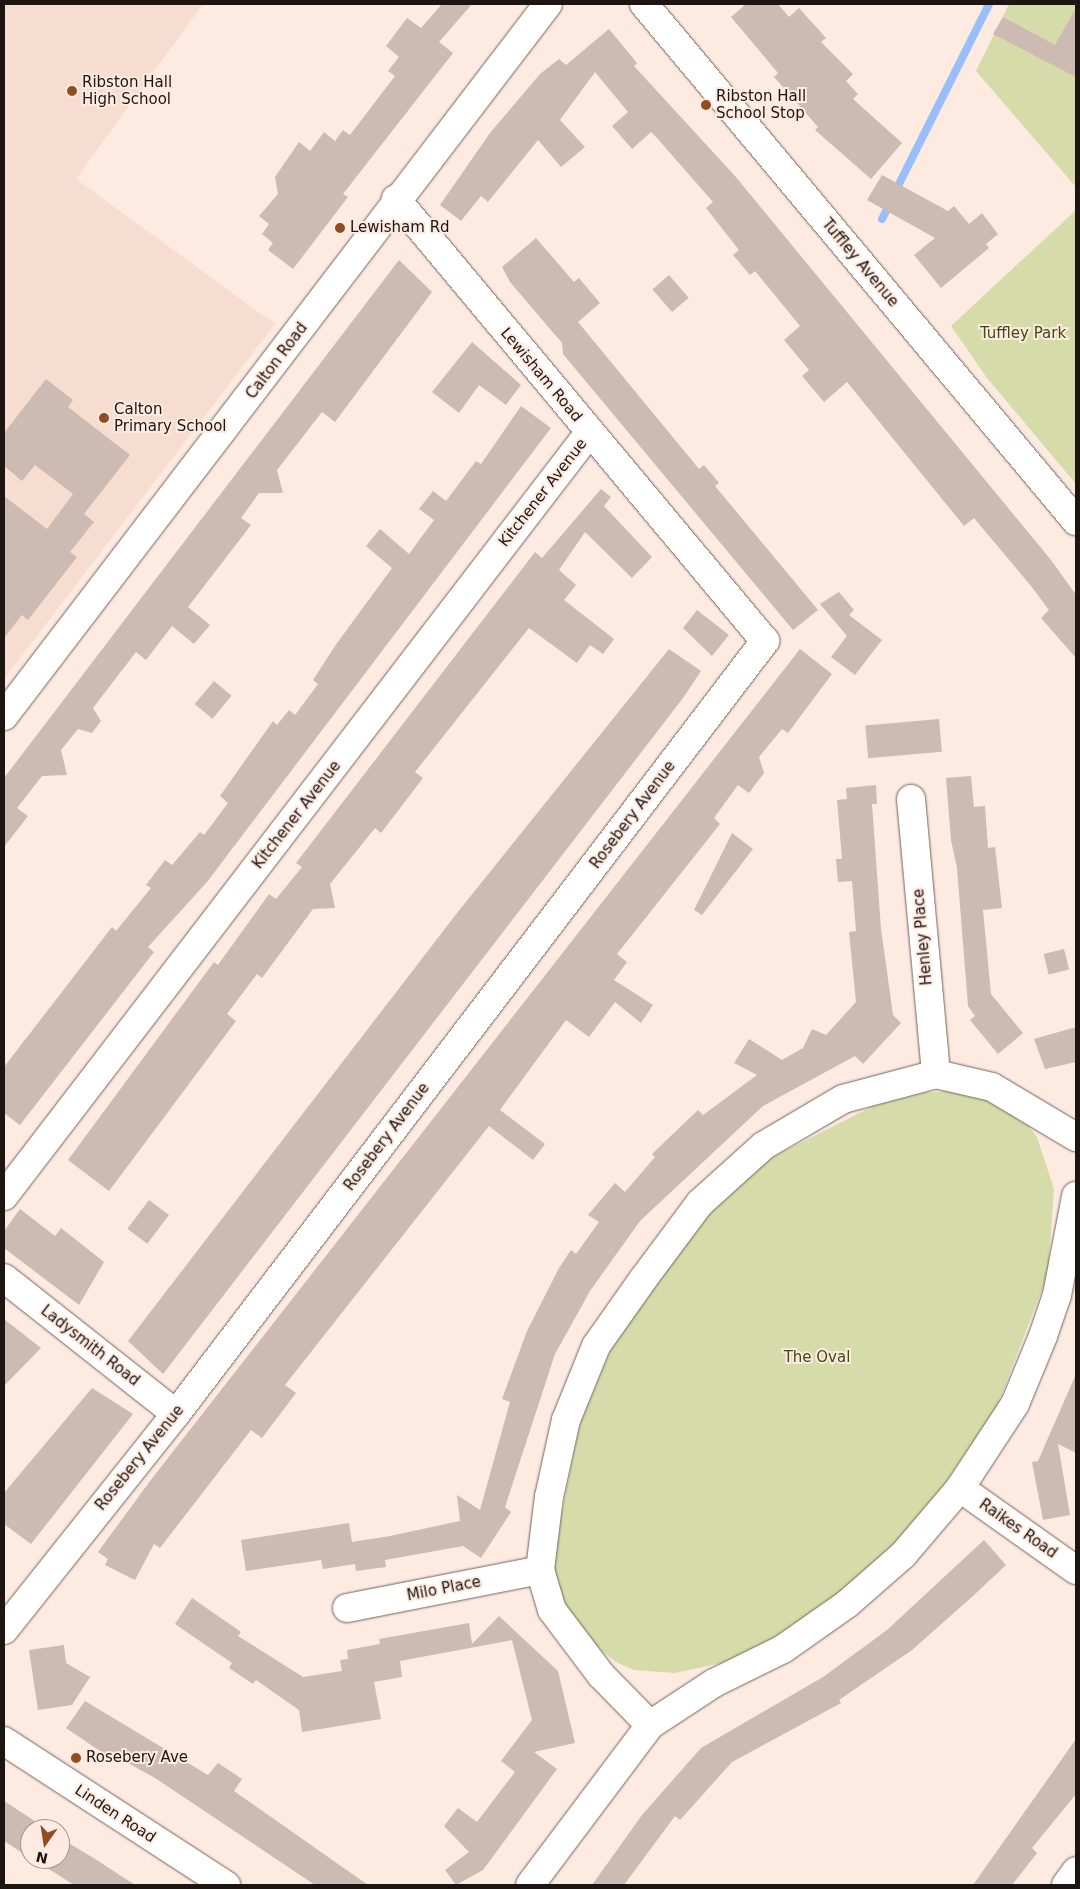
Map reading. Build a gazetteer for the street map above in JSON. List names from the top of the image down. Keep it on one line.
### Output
{"streets":{"street":["Tuffley Avenue","Calton Road","Lewisham Road","Kitchener Avenue","Rosebery Avenue","Henley Place","Ladysmith Road","Raikes Road","Milo Place","Linden Road"]},"crossings":[["Calton Road","Lewisham Road"],["Lewisham Road","Kitchener Avenue"],["Lewisham Road","Rosebery Avenue"],["Rosebery Avenue","Ladysmith Road"]],"parks":["Tuffley Park","The Oval"],"places":["Ribston Hall High School","Ribston Hall School Stop","Lewisham Rd","Calton Primary School","Rosebery Ave"],"north":"bottom"}
